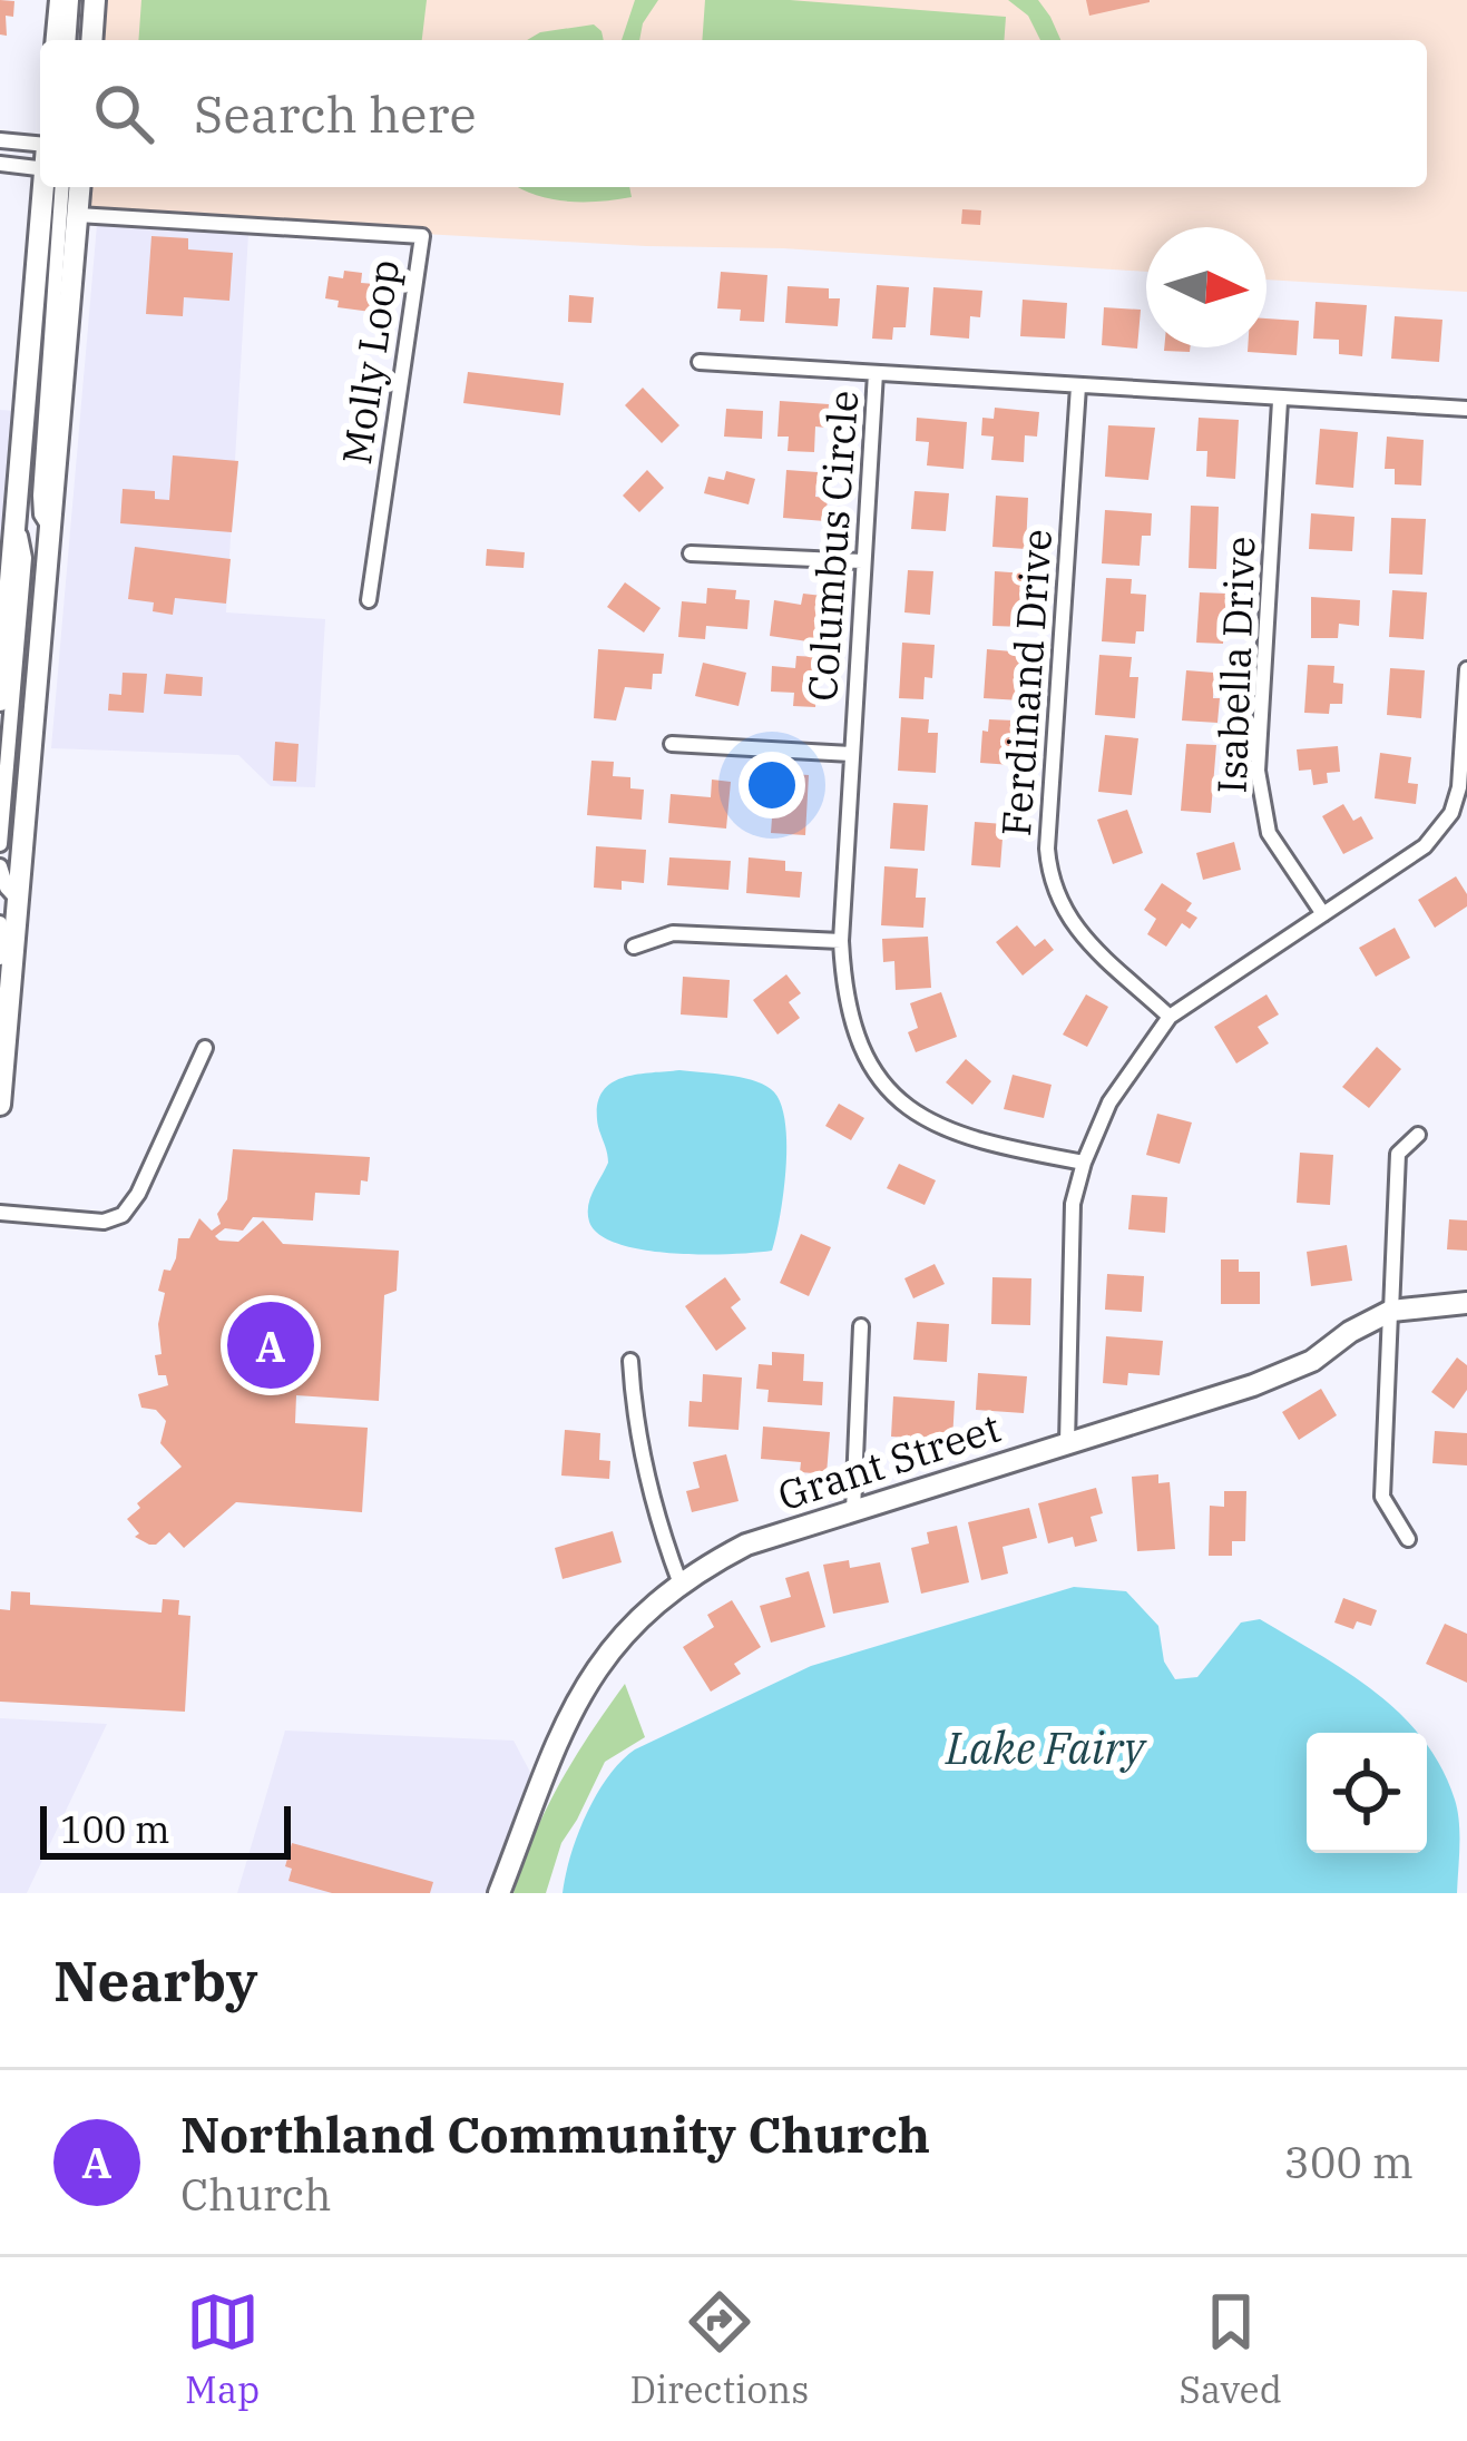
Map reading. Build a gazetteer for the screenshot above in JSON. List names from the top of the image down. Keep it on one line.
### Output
{"streets":{"main road":["Grant Street"],"street":["Molly Loop","Columbus Circle","Isabella Drive","Ferdinand Drive"]},"crossings":[["Columbus Circle","Isabella Drive"],["Columbus Circle","Ferdinand Drive"]],"water":["Lake Fairy"],"scale_bar":"100 m","north":"right","page":{"search":"Search here","pins":"A","scale":"100 m","heading":"Nearby","list":[{"mark":"A","name":"Northland Community Church","note":"Church","value":"300 m"}],"nav":["Map","Directions","Saved"]}}
